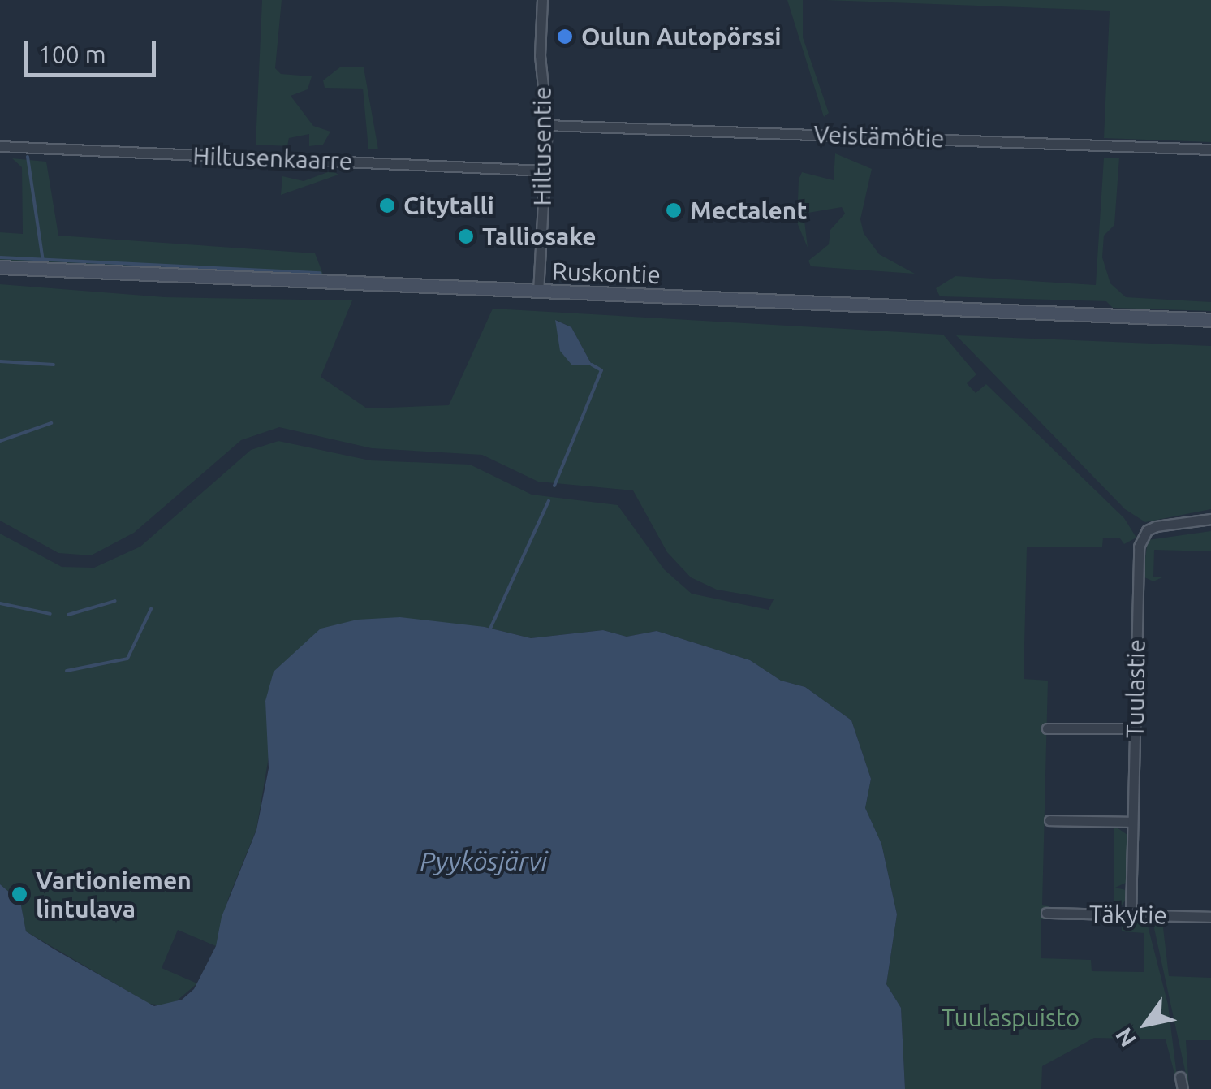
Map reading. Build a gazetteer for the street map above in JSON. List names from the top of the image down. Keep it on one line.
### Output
{"streets":{"main road":["Ruskontie"],"street":["Veistämötie","Hiltusentie","Hiltusenkaarre","Tuulastie","Täkytie"]},"crossings":[["Veistämötie","Hiltusentie"],["Hiltusentie","Hiltusenkaarre"],["Hiltusentie","Ruskontie"],["Tuulastie","Täkytie"]],"water":["Pyykösjärvi"],"parks":["Tuulaspuisto"],"places":["Oulun Autopörssi","Citytalli","Mectalent","Talliosake","Vartioniemen lintulava"],"scale_bar":"100 m","north":"bottom left"}
